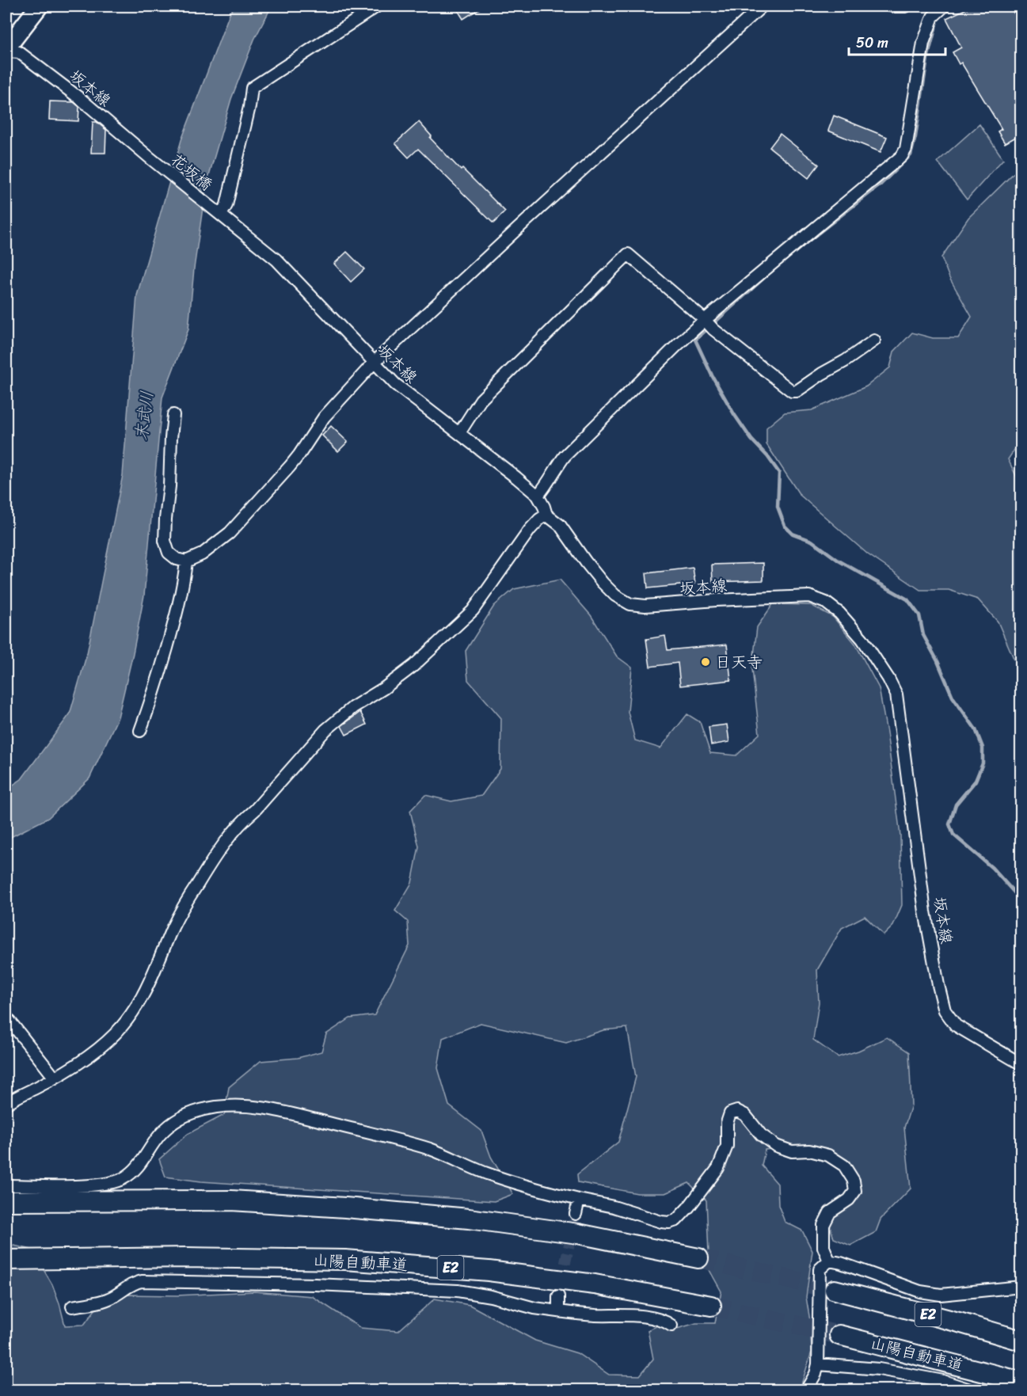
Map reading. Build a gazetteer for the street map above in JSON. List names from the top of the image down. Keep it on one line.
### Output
{"streets":{"highway":["山陽自動車道","E2"],"street":["坂本線","花坂橋"]},"crossings":[["坂本線","花坂橋"]],"water":["末武川"],"places":["日天寺"],"scale_bar":"50 m"}
